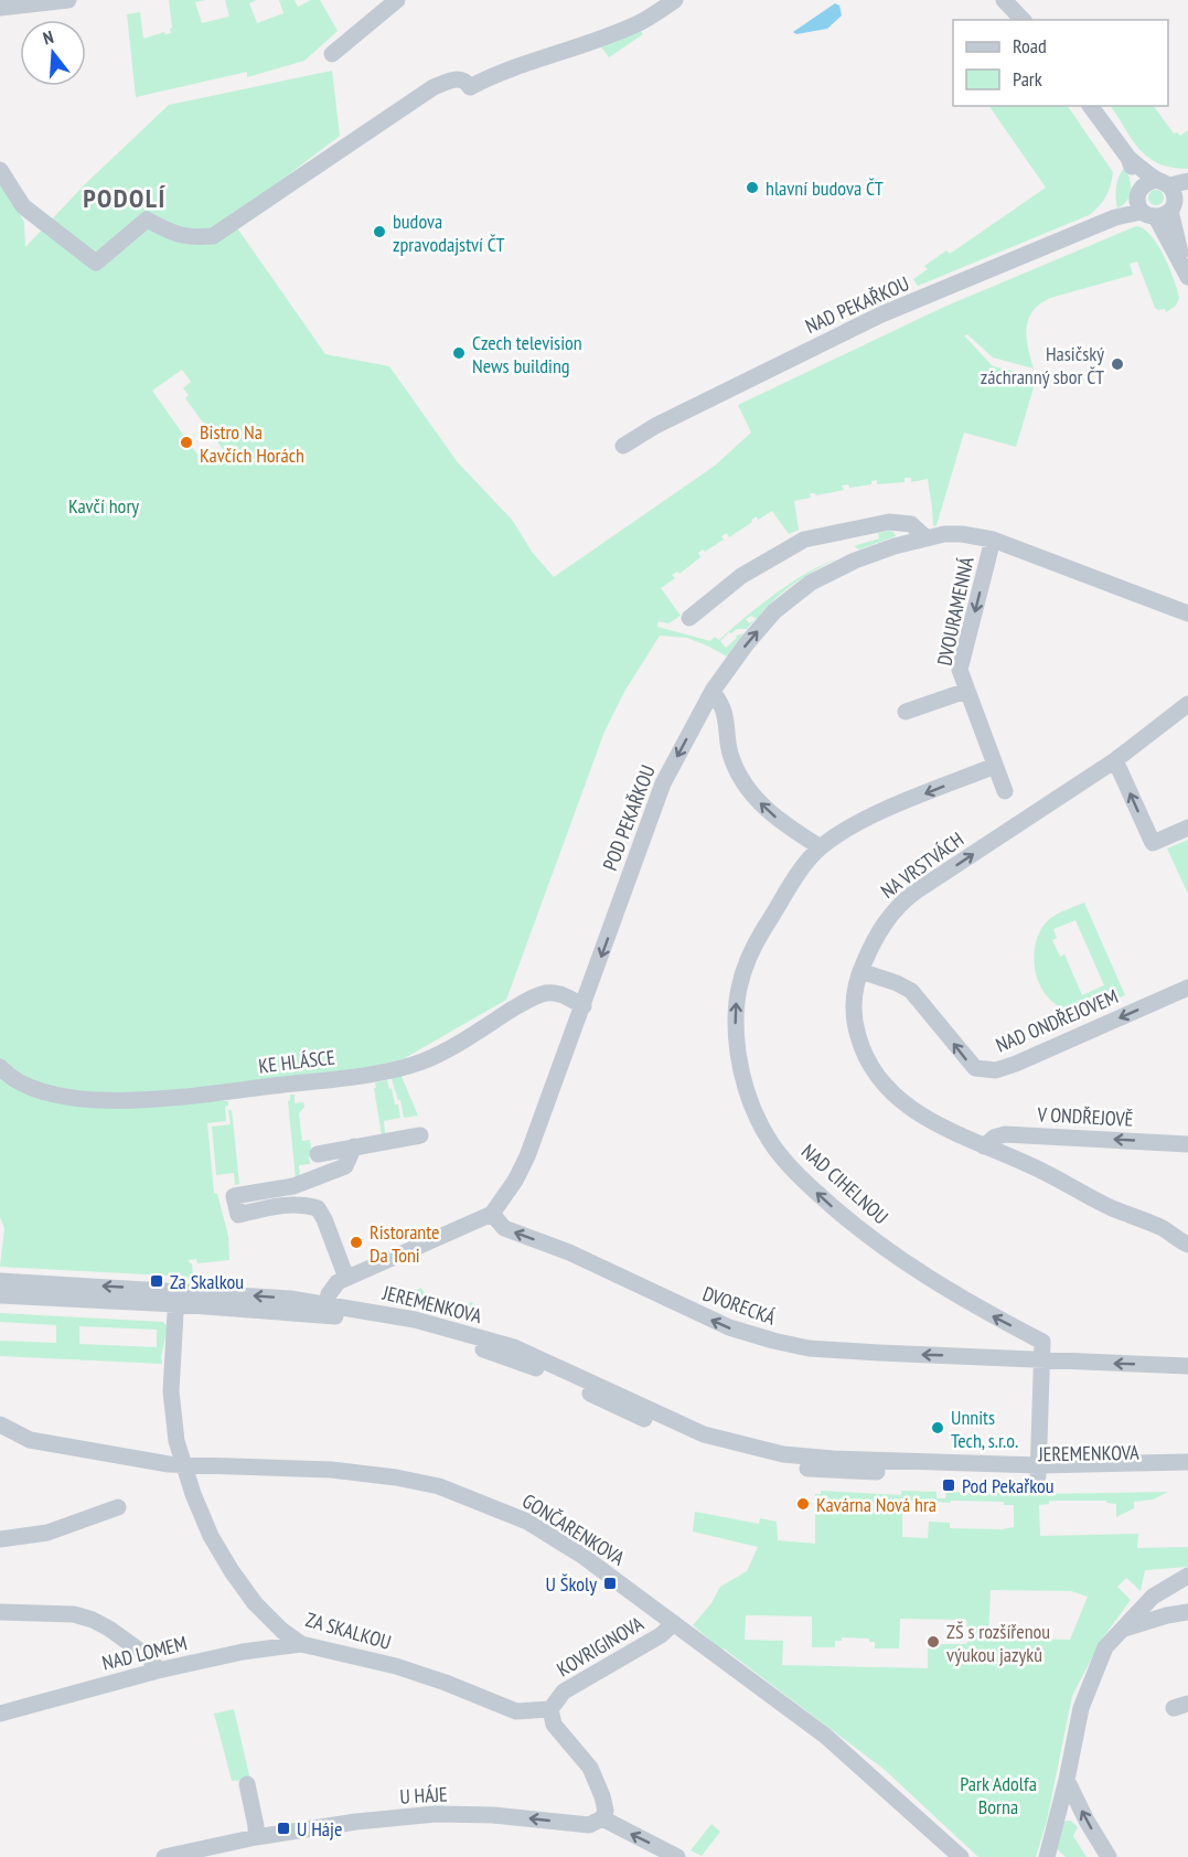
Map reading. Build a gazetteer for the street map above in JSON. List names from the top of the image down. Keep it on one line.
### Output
{"streets":{"street":["NAD PEKAŘKOU","DVOURAMENNÁ","POD PEKAŘKOU","NA VRSTVÁCH","NAD ONDŘEJOVEM","KE HLÁSCE","V ONDŘEJOVĚ","NAD CIHELNOU","JEREMENKOVA","DVORECKÁ","GONČARENKOVA","ZA SKALKOU","KOVRIGINOVA","NAD LOMEM","U HÁJE"]},"crossings":[["DVOURAMENNÁ","POD PEKAŘKOU"],["DVOURAMENNÁ","NAD CIHELNOU"],["POD PEKAŘKOU","KE HLÁSCE"],["POD PEKAŘKOU","DVORECKÁ"],["NA VRSTVÁCH","NAD ONDŘEJOVEM"],["NA VRSTVÁCH","V ONDŘEJOVĚ"],["NAD CIHELNOU","JEREMENKOVA"],["NAD CIHELNOU","DVORECKÁ"],["JEREMENKOVA","ZA SKALKOU"],["GONČARENKOVA","ZA SKALKOU"],["GONČARENKOVA","KOVRIGINOVA"],["ZA SKALKOU","KOVRIGINOVA"],["ZA SKALKOU","NAD LOMEM"]],"one_way":["DVOURAMENNÁ","NA VRSTVÁCH","NAD ONDŘEJOVEM","V ONDŘEJOVĚ","DVORECKÁ","U HÁJE"],"districts":["PODOLÍ"],"parks":["Kavčí hory","Park Adolfa Borna"],"places":{"other":["hlavní budova ČT","budova zpravodajství ČT","Czech television News building","Hasičský záchranný sbor ČT","Bistro Na Kavčích Horách","Ristorante Da Toni","Unnits Tech, s.r.o.","Kavárna Nová hra","ZŠ s rozšířenou výukou jazyků"],"transit":["Za Skalkou","Pod Pekařkou","U Školy","U Háje"]},"legend":["Road","Park"],"north":"top"}
